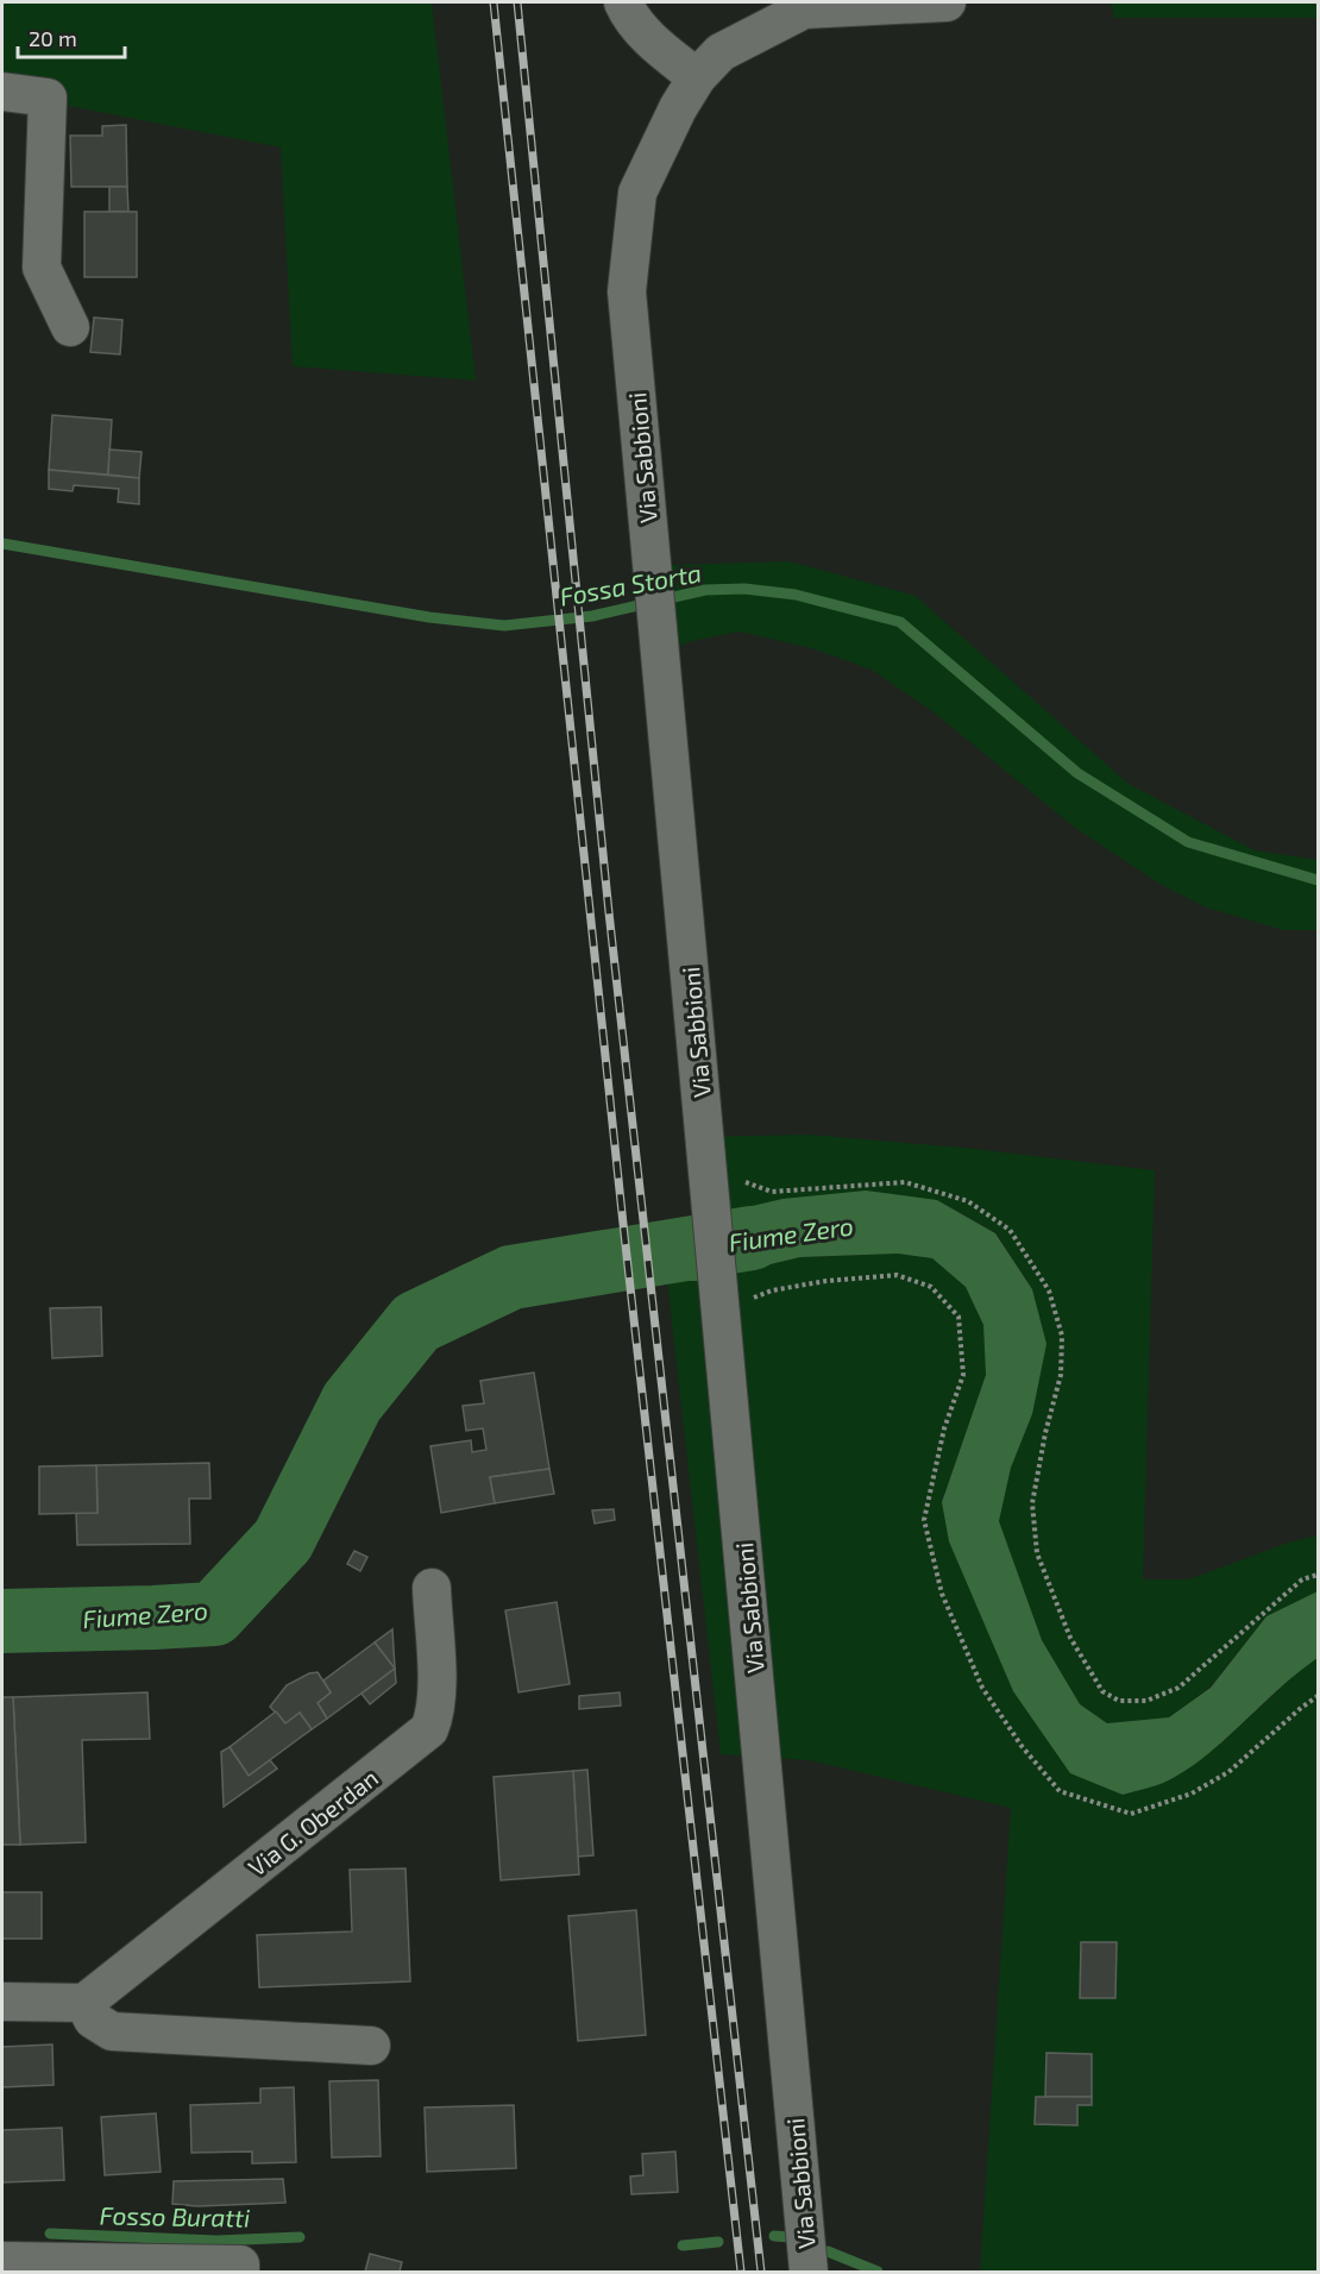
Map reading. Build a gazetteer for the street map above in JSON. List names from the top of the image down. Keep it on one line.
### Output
{"streets":{"street":["Via Sabbioni","Via G. Oberdan"]},"water":["Fossa Storta","Fiume Zero","Fosso Buratti"],"scale_bar":"20 m"}
